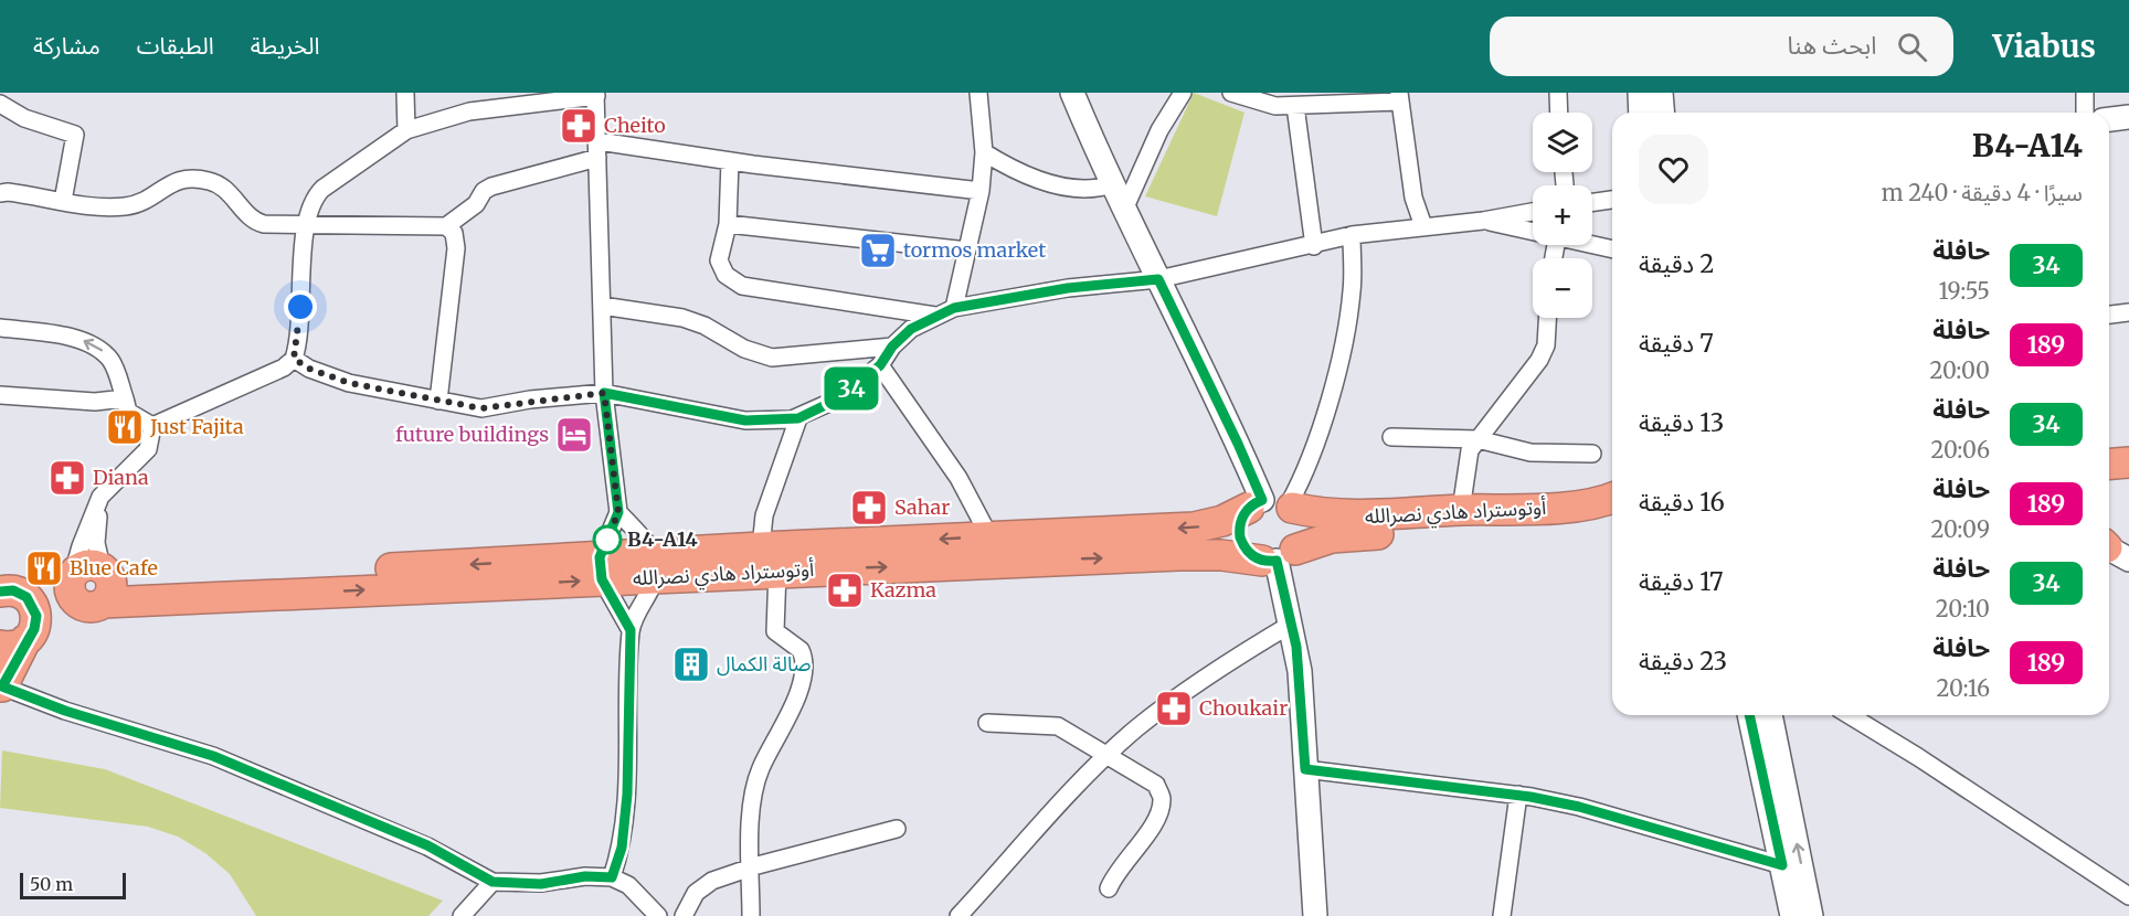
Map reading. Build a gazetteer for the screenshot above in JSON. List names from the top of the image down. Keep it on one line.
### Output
{"streets":{"highway":["أوتوستراد هادي نصرالله"]},"places":{"pharmacy":["Cheito","Diana","Sahar","Kazma","Choukair"],"supermarket":["tormos market"],"restaurant":["Just Fajita","Blue Cafe"],"hotel":["future buildings"],"other":["B4-A14"],"building":["صالة الكمال"]},"lines":["bus line 34"],"scale_bar":"50 m","page":{"header":"Viabus","search":"ابحث هنا","nav":["الخريطة","الطبقات","مشاركة"],"on_map":"34","map_buttons":["+","−"],"heading":["B4-A14","سيرًا · 4 دقيقة · 240 m"],"list":[{"mark":"34","name":"حافلة","note":"19:55","value":"2 دقيقة"},{"mark":"189","name":"حافلة","note":"20:00","value":"7 دقيقة"},{"mark":"34","name":"حافلة","note":"20:06","value":"13 دقيقة"},{"mark":"189","name":"حافلة","note":"20:09","value":"16 دقيقة"},{"mark":"34","name":"حافلة","note":"20:10","value":"17 دقيقة"},{"mark":"189","name":"حافلة","note":"20:16","value":"23 دقيقة"}],"scale":"50 m"}}
